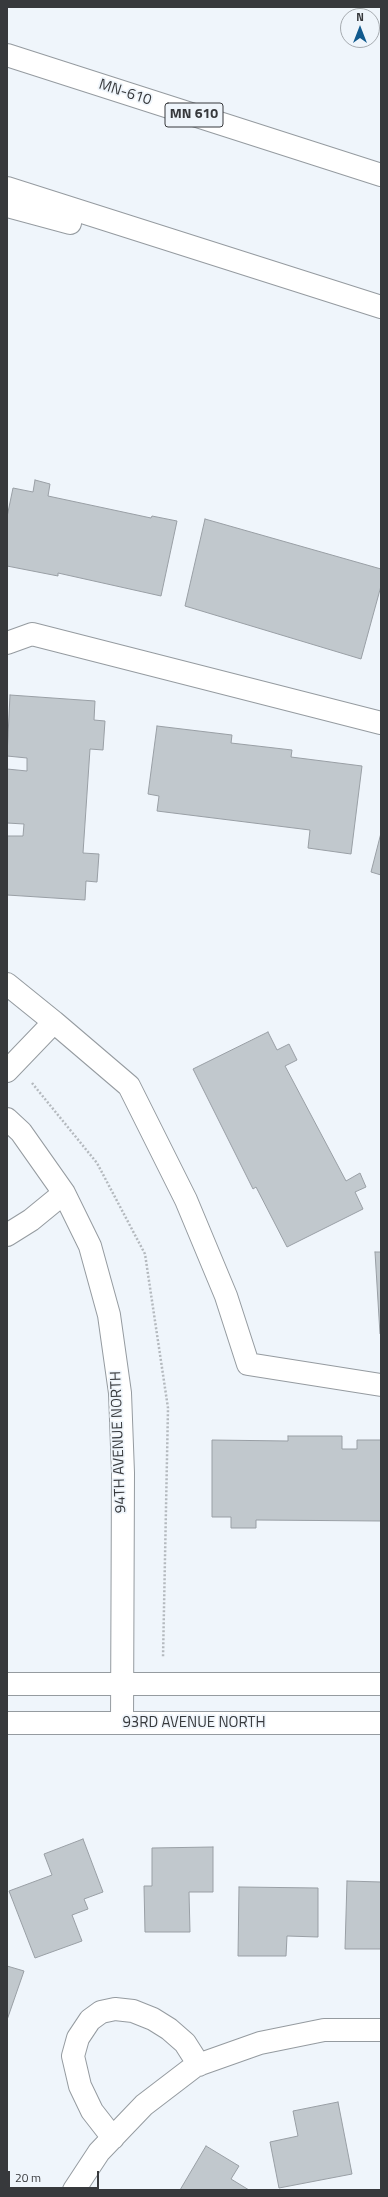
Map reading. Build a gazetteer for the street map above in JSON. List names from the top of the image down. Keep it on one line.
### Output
{"streets":{"main road":["MN-610","MN 610","94TH AVENUE NORTH","93RD AVENUE NORTH"]},"crossings":[["94TH AVENUE NORTH","93RD AVENUE NORTH"]],"scale_bar":"20 m","north":"top"}
